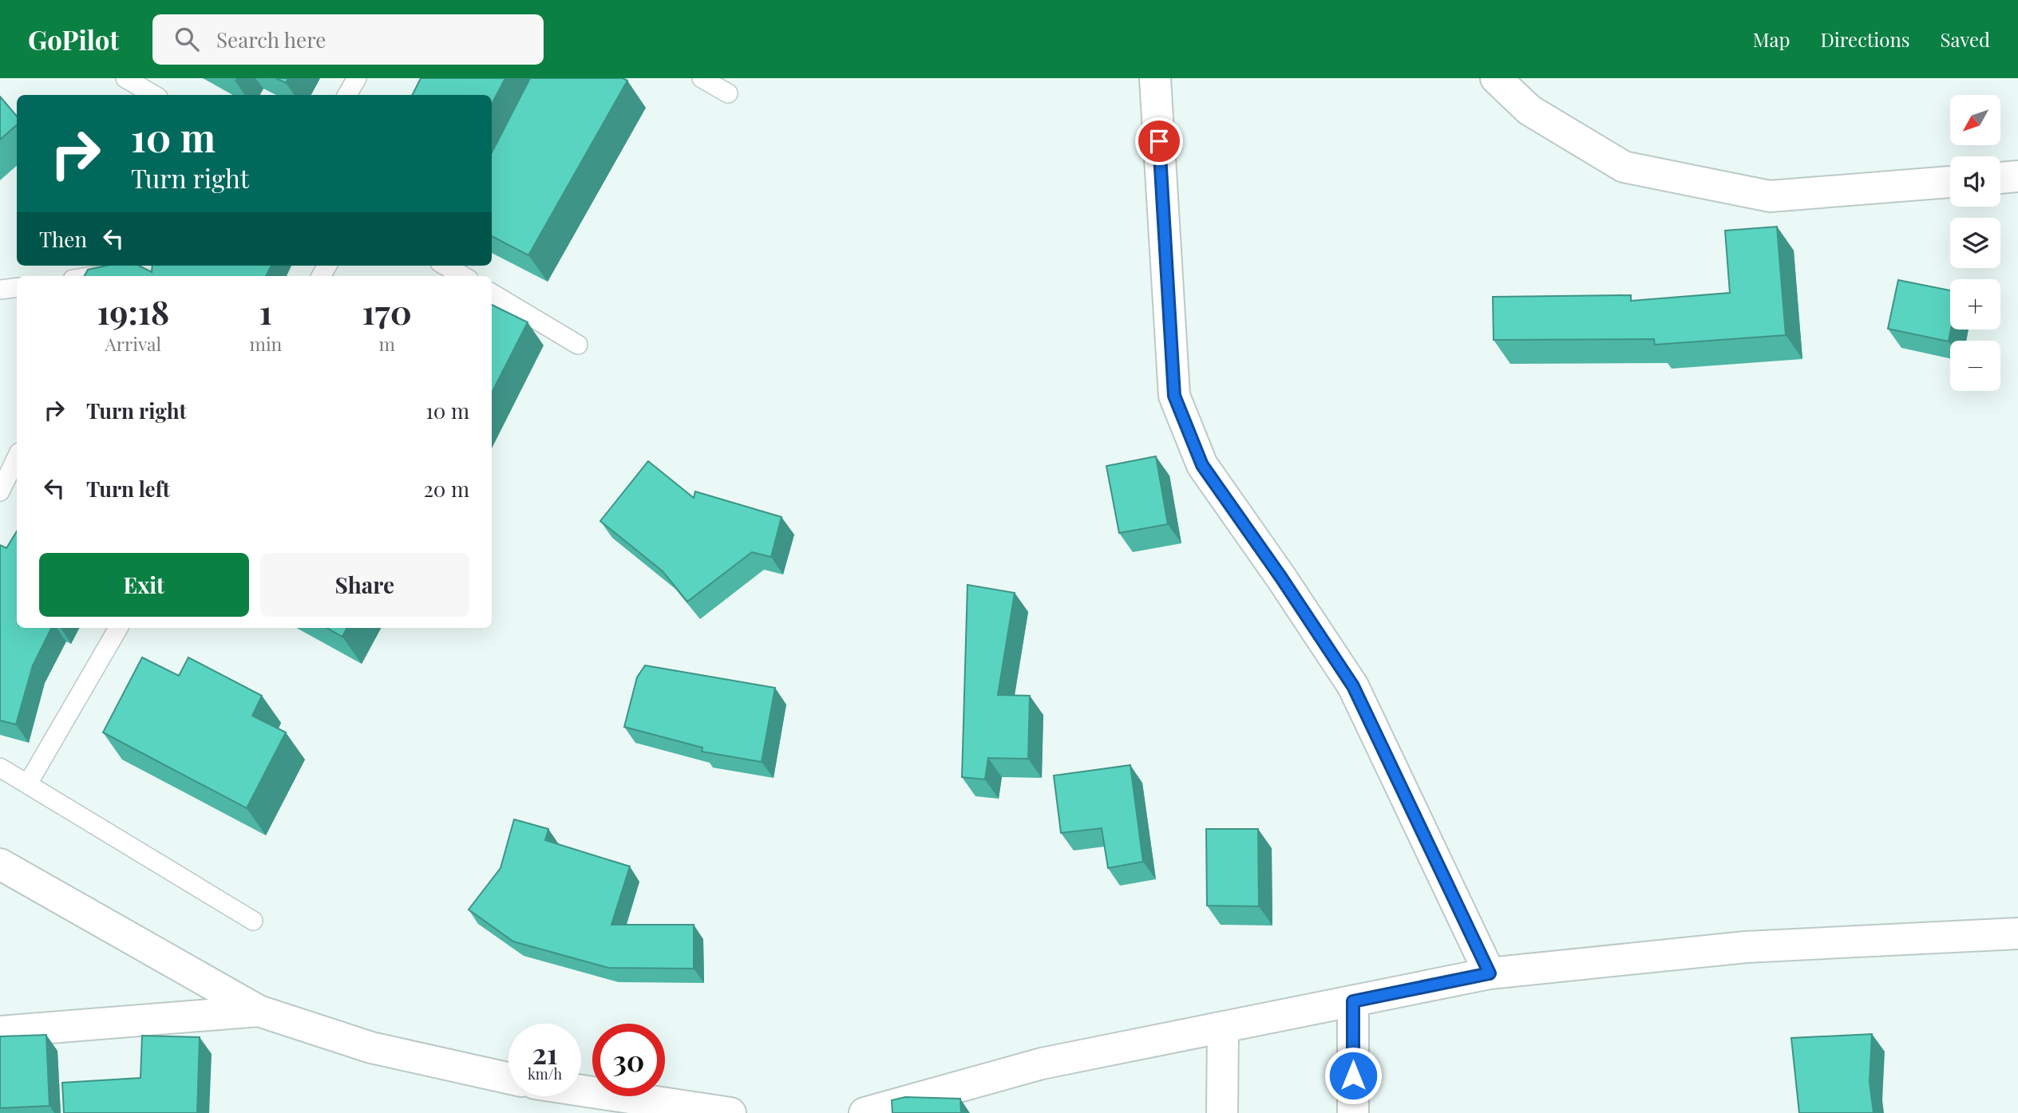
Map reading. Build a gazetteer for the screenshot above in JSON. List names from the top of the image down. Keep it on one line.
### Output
{"north":"bottom left","page":{"header":"GoPilot","search":"Search here","nav":["Map","Directions","Saved"],"map_buttons":["+","−"],"turn":["10 m","Turn right"],"then":"Then","eta":["19:18","Arrival","1","min","170","m"],"list":[{"name":"Turn right","value":"10 m"},{"name":"Turn left","value":"20 m"}],"buttons":["Exit","Share"],"speed":"21 km/h","limit":"30"}}
